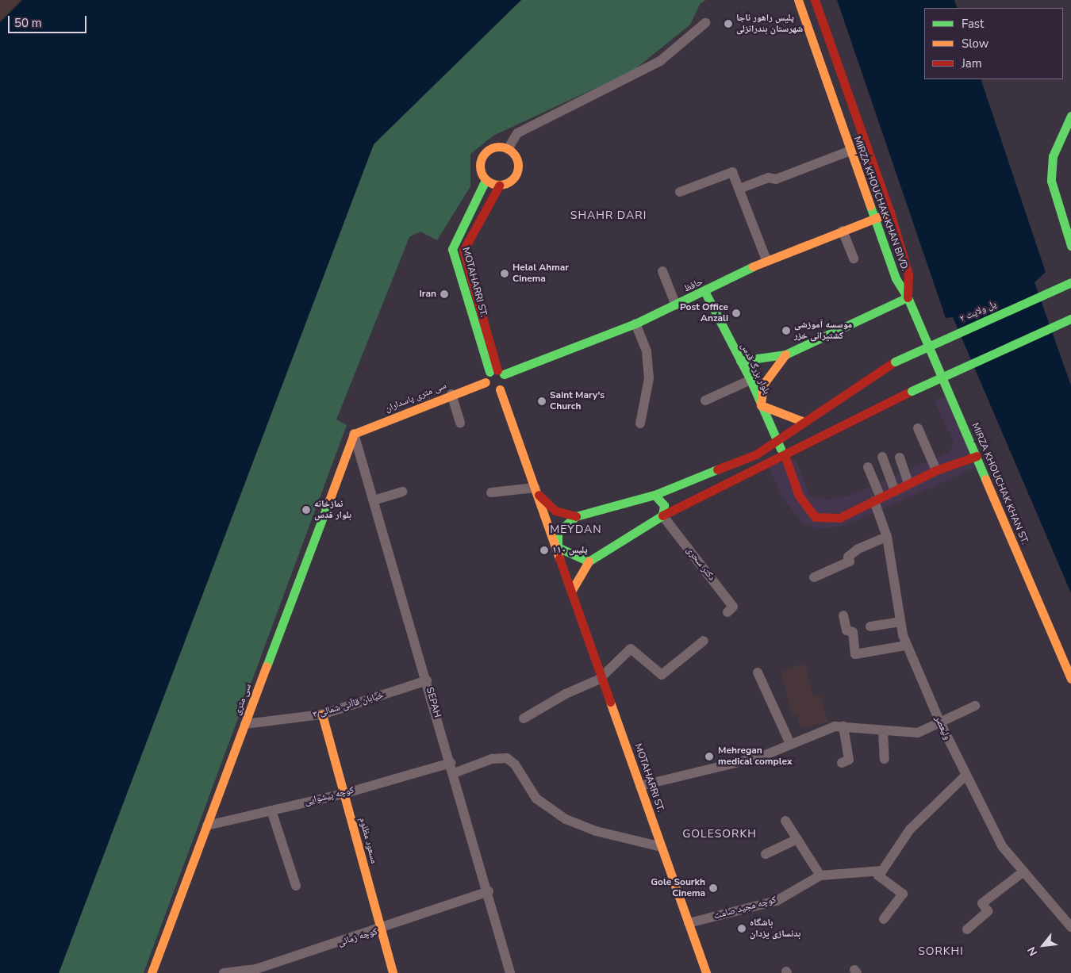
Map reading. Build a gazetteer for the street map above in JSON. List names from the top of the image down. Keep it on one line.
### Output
{"streets":{"street":["MIRZA KHOUCHAK KHAN BIVD.","MOTAHARRI ST.","حافظ","پل ولایت ۲","بلوار بزرگ قدس","سی متری پاسداران","MIRZA KHOUCHAK KHAN ST.","دکتر سحری","سی متری","SEPAH","خیابان قاآنی شمالی ۳","ولیعصر","کوچه پیشوایی","مسعود مظلوم","کوچه مجید صامت","کوچه زمانی"]},"crossings":[["MIRZA KHOUCHAK KHAN BIVD.","حافظ"],["MIRZA KHOUCHAK KHAN BIVD.","MIRZA KHOUCHAK KHAN ST."],["MOTAHARRI ST.","حافظ"],["MOTAHARRI ST.","کوچه مجید صامت"],["حافظ","بلوار بزرگ قدس"],["پل ولایت ۲","بلوار بزرگ قدس"],["بلوار بزرگ قدس","ولیعصر"],["سی متری پاسداران","سی متری"],["سی متری پاسداران","SEPAH"],["سی متری","SEPAH"],["سی متری","خیابان قاآنی شمالی ۳"],["سی متری","کوچه پیشوایی"],["SEPAH","خیابان قاآنی شمالی ۳"],["SEPAH","کوچه پیشوایی"],["SEPAH","کوچه زمانی"],["خیابان قاآنی شمالی ۳","مسعود مظلوم"],["کوچه پیشوایی","مسعود مظلوم"],["مسعود مظلوم","کوچه زمانی"]],"districts":["SHAHR DARI","MEYDAN","GOLESORKH","SORKHI"],"places":["پلیس راهور ناجا شهرستان بندرانزلی","Helal Ahmar Cinema","Iran","Post Office Anzali","موسسه آموزشی کشتیرانی خزر","Saint Mary's Church","نمازخانه بلوار قدس","پلیس ۱۱۰","Mehregan medical complex","Gole Sourkh Cinema","باشگاه بدنسازی یزدان"],"legend":["Fast","Slow","Jam"],"scale_bar":"50 m","north":"bottom left"}
